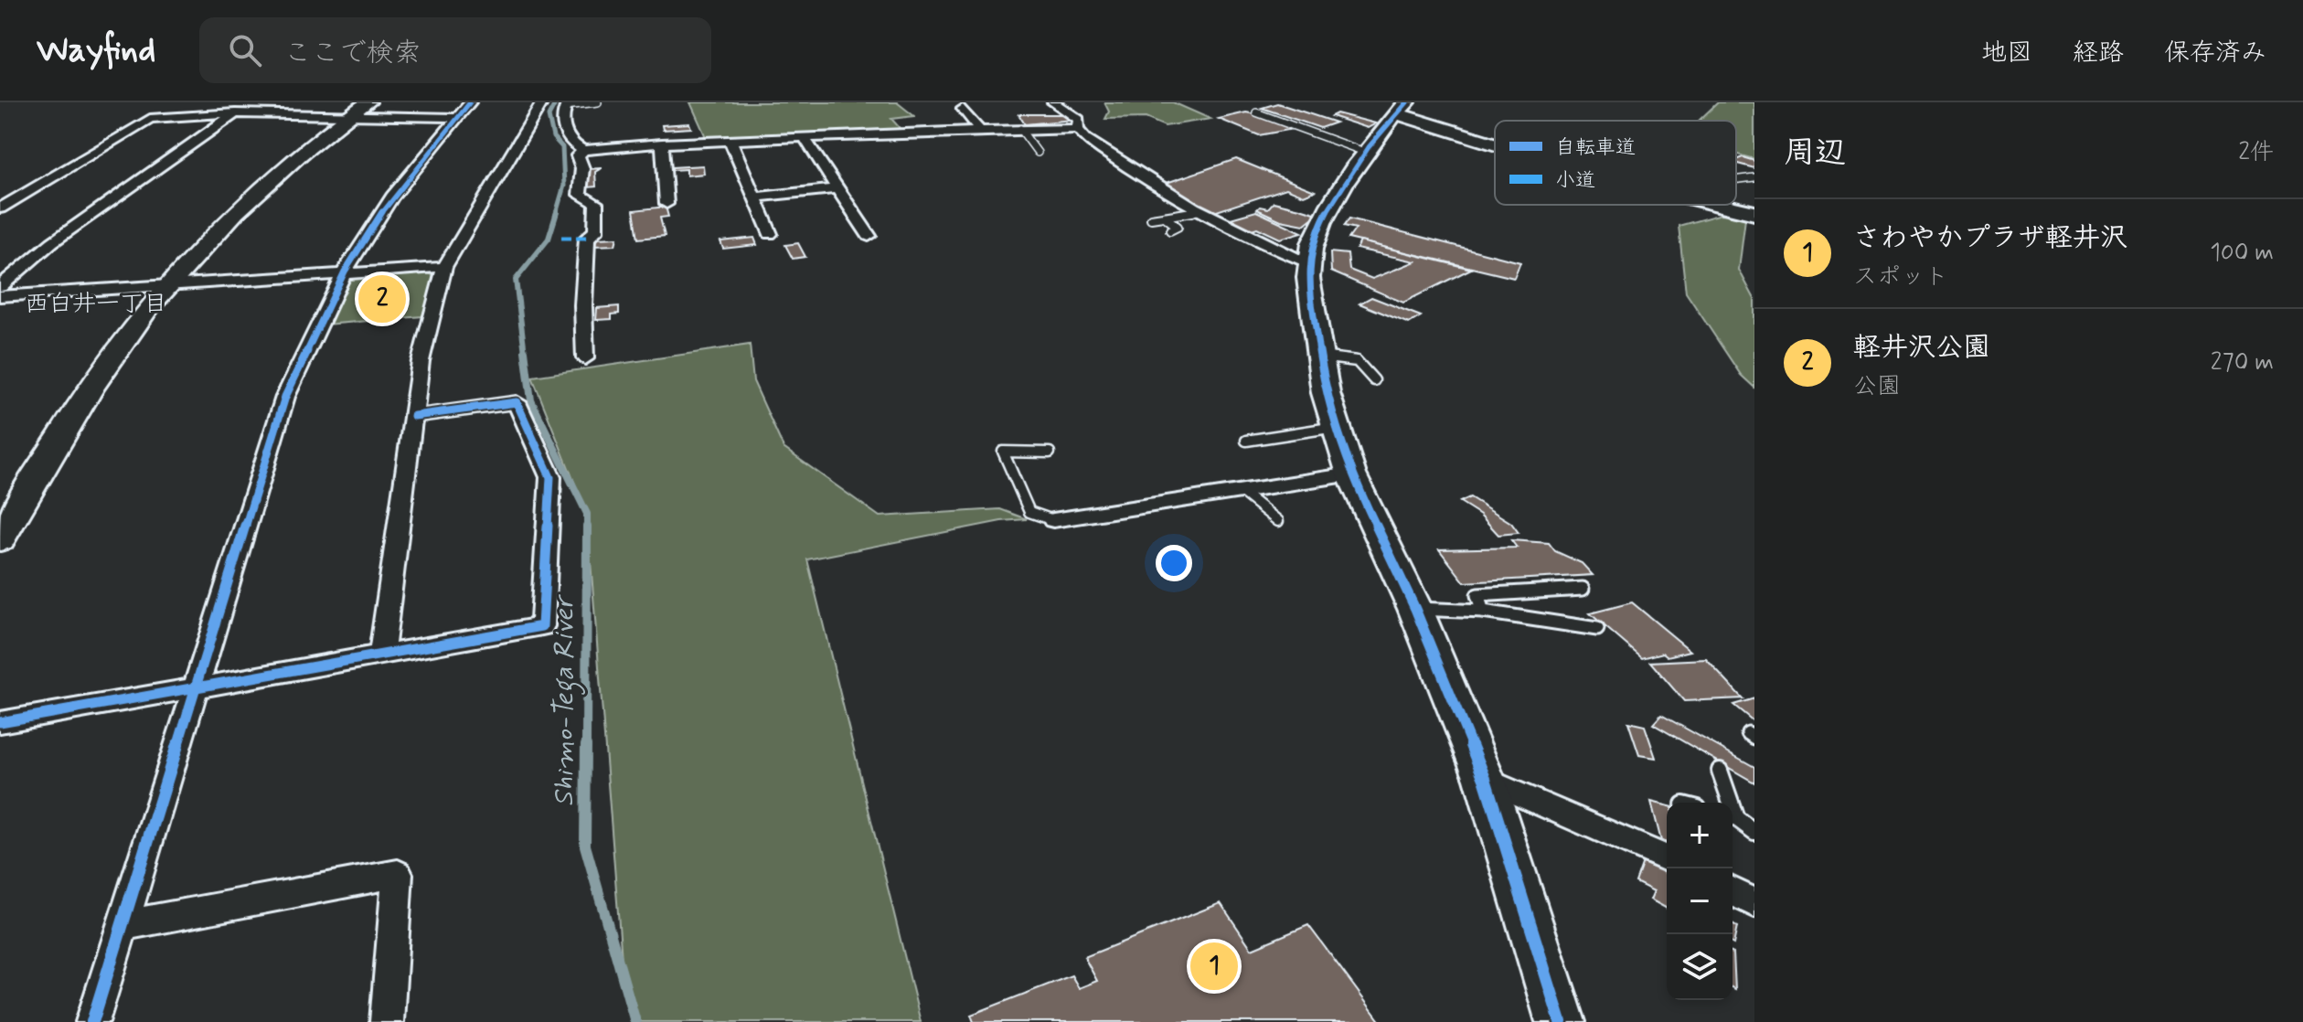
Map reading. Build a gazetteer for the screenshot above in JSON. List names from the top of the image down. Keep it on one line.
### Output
{"districts":["西白井一丁目"],"water":["Shimo-Tega River"],"legend":["自転車道","小道"],"page":{"header":"Wayfind","search":"ここで検索","nav":["地図","経路","保存済み"],"heading":["周辺","2件"],"list":[{"mark":"1","name":"さわやかプラザ軽井沢","note":"スポット","value":"100 m"},{"mark":"2","name":"軽井沢公園","note":"公園","value":"270 m"}],"pins":["2","1"],"map_buttons":["+","−"]}}
